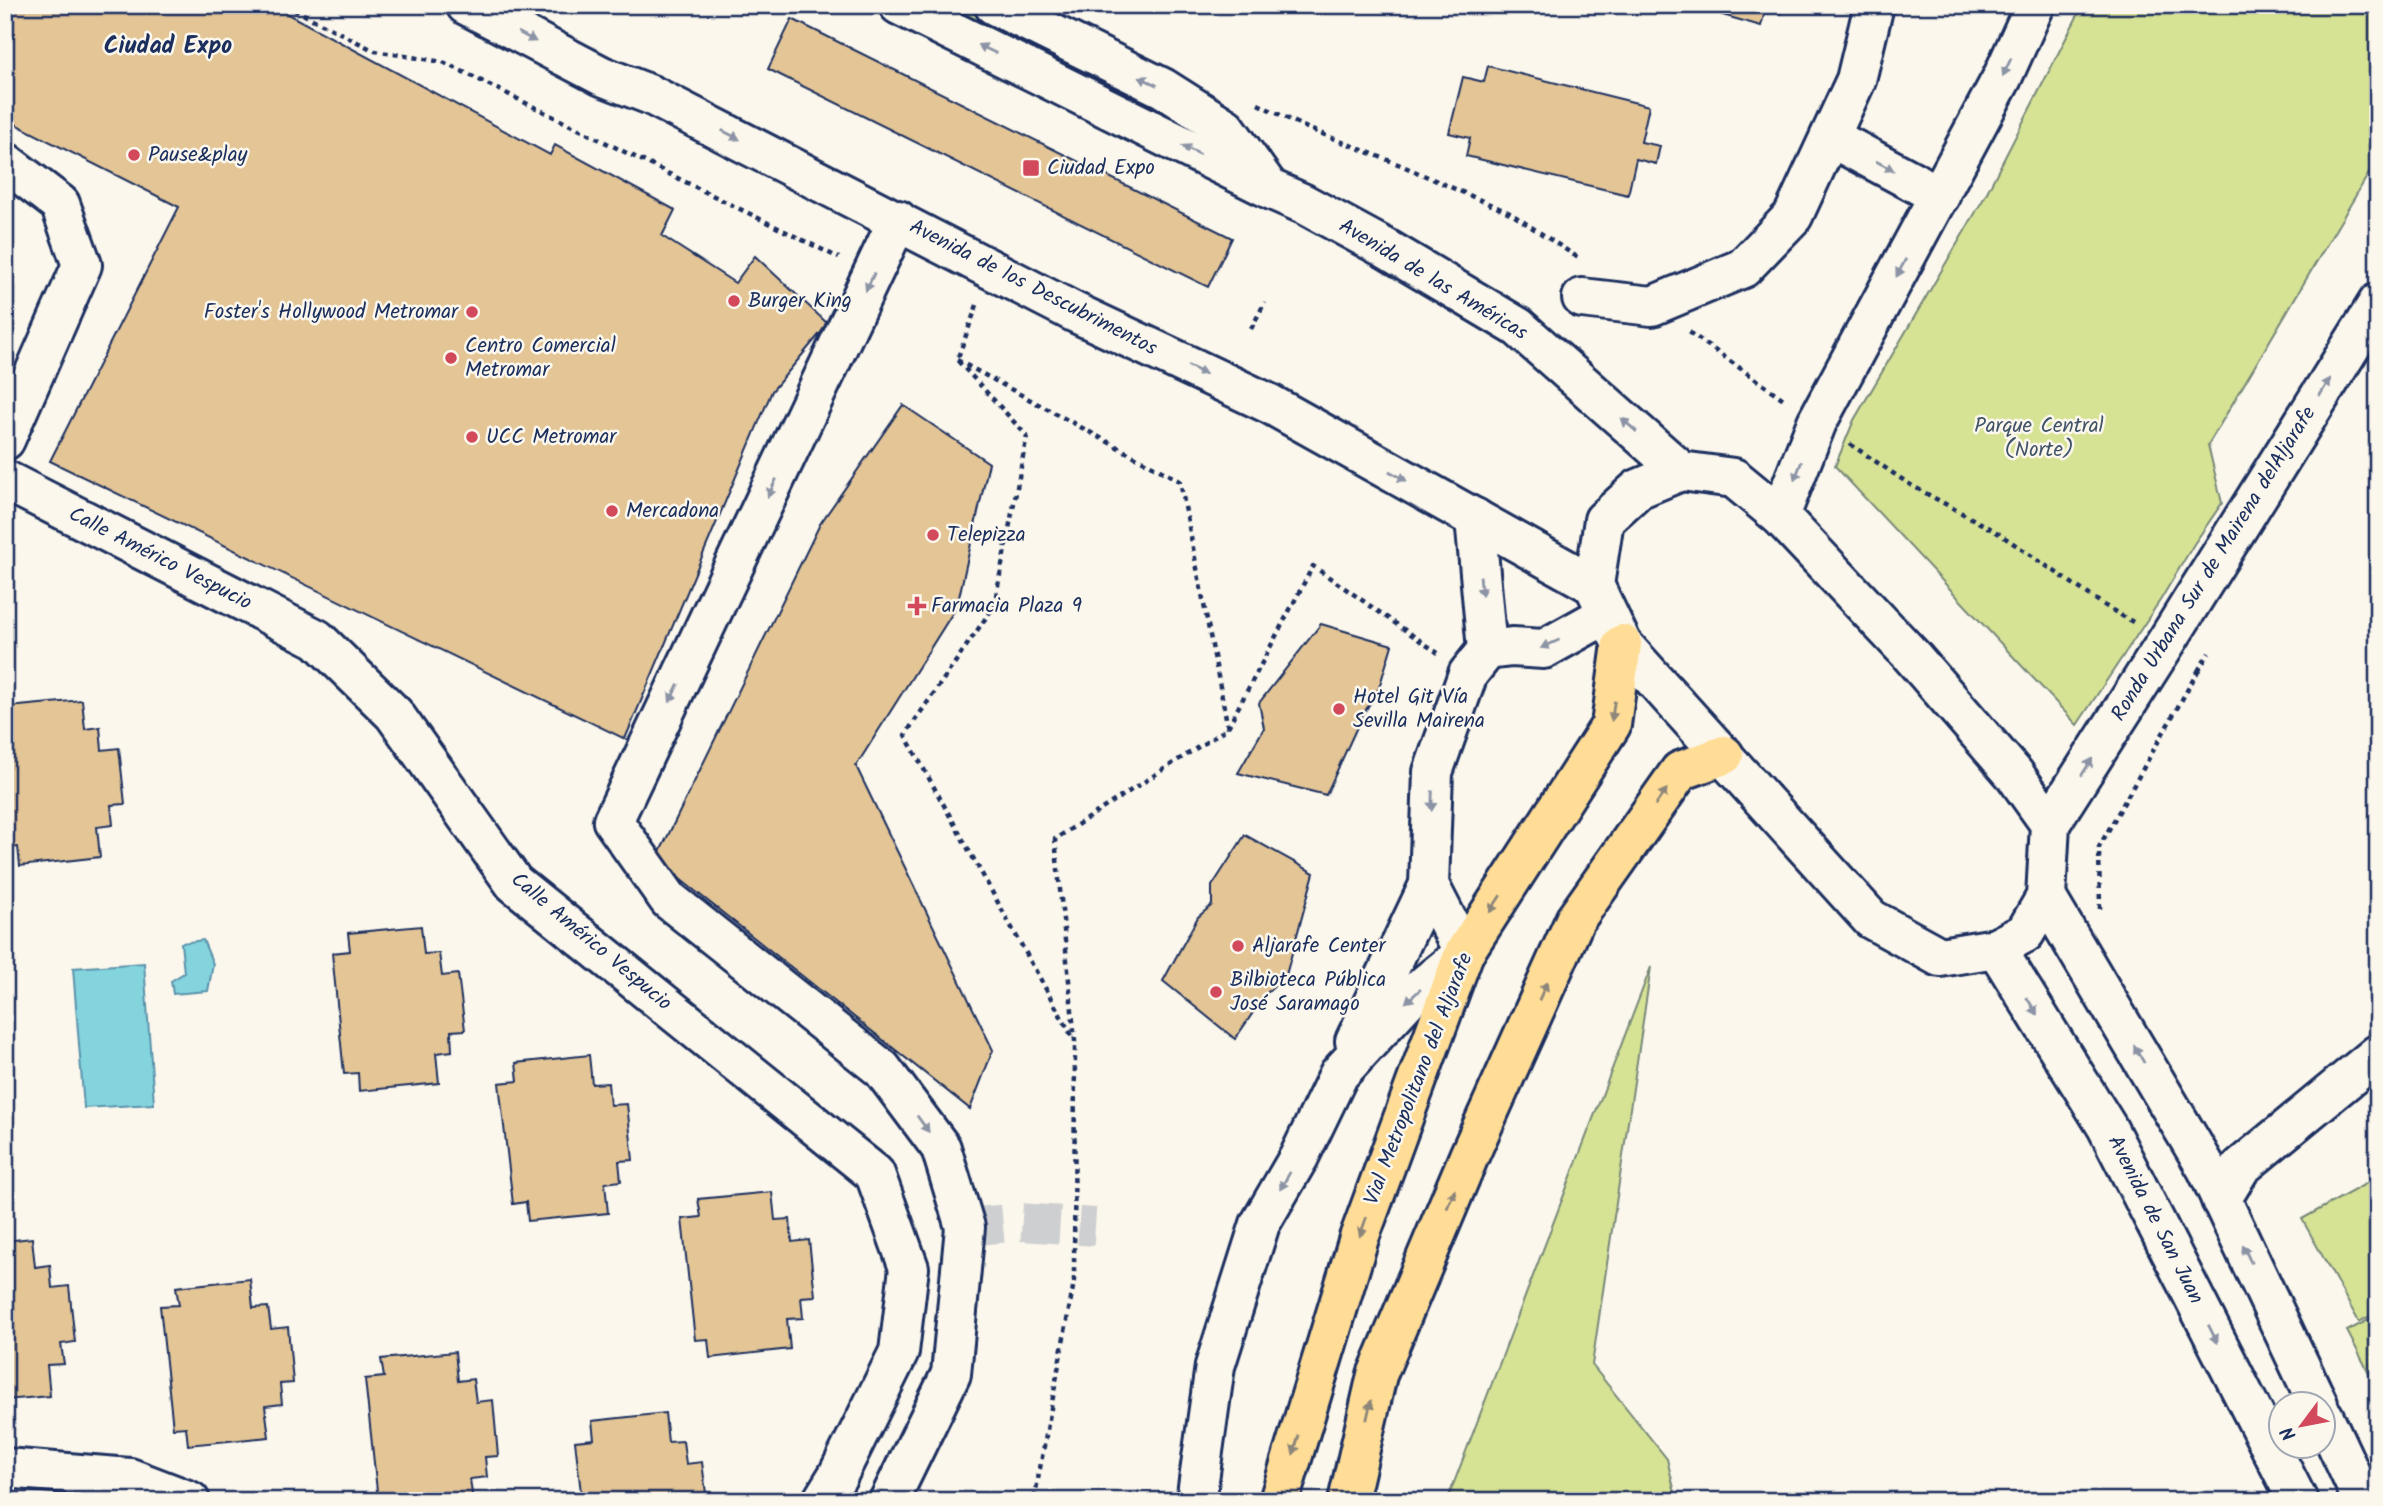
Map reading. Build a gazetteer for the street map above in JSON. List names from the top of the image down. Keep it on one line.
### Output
{"streets":{"main road":["Vial Metropolitano del Aljarafe"],"street":["Avenida de las Américas","Avenida de los Descubrimentos","Calle Américo Vespucio","Ronda Urbana Sur de Mairena delAljarafe","Avenida de San Juan"]},"crossings":[["Avenida de los Descubrimentos","Vial Metropolitano del Aljarafe"],["Avenida de los Descubrimentos","Avenida de San Juan"]],"one_way":["Ronda Urbana Sur de Mairena delAljarafe"],"districts":["Ciudad Expo"],"parks":["Parque Central (Norte)"],"places":{"other":["Pause&play","Burger King","Foster's Hollywood Metromar","Centro Comercial Metromar","UCC Metromar","Mercadona","Telepizza","Hotel Git Vía Sevilla Mairena","Aljarafe Center","Bilbioteca Pública José Saramago"],"transit":["Ciudad Expo"],"health":["Farmacia Plaza 9"]},"north":"bottom left"}
